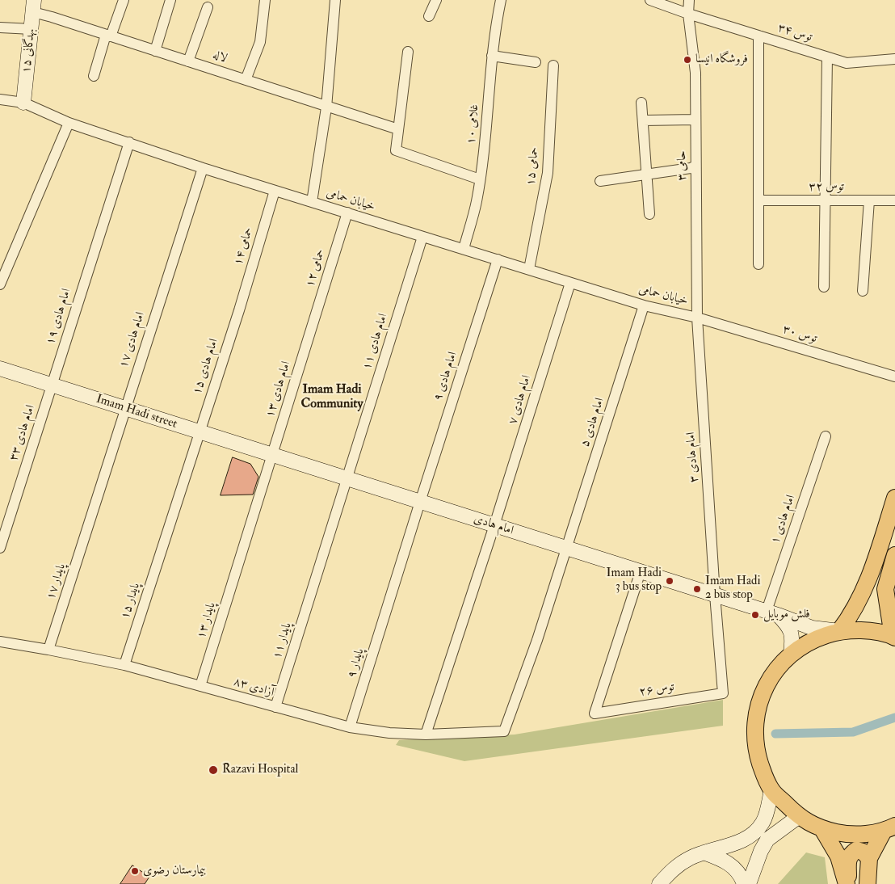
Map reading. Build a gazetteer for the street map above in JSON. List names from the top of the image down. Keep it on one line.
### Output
{"streets":{"main road":["بهدگانی ۱۵","Imam Hadi street","امام هادی"],"street":["توس ۳۴","لاله","غلامی ۱۰","حامی ۳","حمامی ۱۵","توس ۳۲","خیابان حمامی","حمامی ۱۴","حمامی ۱۲","امام هادی ۱۹","توس ۳۰","امام هادی ۱۷","امام هادی ۱۱","امام هادی ۱۵","امام هادی ۹","امام هادی ۱۳","امام هادی ۷","امام هادی ۵","امام هادی ۳۳","امام هادی ۳","امام هادی ۱","پایدار ۱۷","پایدار ۱۵","پایدار ۱۳","پایدار ۱۱","پایدار ۹","آزادی ۸۳","توس ۲۶"]},"crossings":[["توس ۳۴","حامی ۳"],["بهدگانی ۱۵","لاله"],["بهدگانی ۱۵","خیابان حمامی"],["غلامی ۱۰","خیابان حمامی"],["حامی ۳","خیابان حمامی"],["حامی ۳","توس ۳۰"],["حامی ۳","امام هادی ۳"],["حمامی ۱۵","خیابان حمامی"],["خیابان حمامی","حمامی ۱۴"],["خیابان حمامی","حمامی ۱۲"],["خیابان حمامی","امام هادی ۱۹"],["خیابان حمامی","توس ۳۰"],["خیابان حمامی","امام هادی ۱۷"],["خیابان حمامی","امام هادی ۱۱"],["خیابان حمامی","امام هادی ۹"],["خیابان حمامی","امام هادی ۷"],["خیابان حمامی","امام هادی ۵"],["خیابان حمامی","امام هادی ۳"],["حمامی ۱۴","امام هادی ۱۵"],["حمامی ۱۲","امام هادی ۱۳"],["امام هادی ۱۹","Imam Hadi street"],["امام هادی ۱۹","امام هادی ۳۳"],["توس ۳۰","امام هادی ۳"],["امام هادی ۱۷","Imam Hadi street"],["امام هادی ۱۷","پایدار ۱۷"],["امام هادی ۱۱","امام هادی"],["امام هادی ۱۱","پایدار ۱۱"],["امام هادی ۱۵","Imam Hadi street"],["امام هادی ۱۵","پایدار ۱۵"],["امام هادی ۹","امام هادی"],["امام هادی ۹","پایدار ۹"],["امام هادی ۱۳","Imam Hadi street"],["امام هادی ۱۳","امام هادی"],["امام هادی ۱۳","پایدار ۱۳"],["امام هادی ۷","امام هادی"],["امام هادی ۷","آزادی ۸۳"],["Imam Hadi street","امام هادی ۳۳"],["Imam Hadi street","امام هادی"],["امام هادی ۵","امام هادی"],["امام هادی ۵","آزادی ۸۳"],["امام هادی ۳","امام هادی"],["امام هادی ۳","توس ۲۶"],["امام هادی ۱","امام هادی"],["امام هادی","توس ۲۶"],["پایدار ۱۷","آزادی ۸۳"],["پایدار ۱۵","آزادی ۸۳"],["پایدار ۱۳","آزادی ۸۳"],["پایدار ۱۱","آزادی ۸۳"],["پایدار ۹","آزادی ۸۳"]],"districts":["Imam Hadi Community"],"places":["فروشگاه انیسا","Imam Hadi 3 bus stop","Imam Hadi 2 bus stop","فلش موبایل","Razavi Hospital","بیمارستان رضوی"]}
